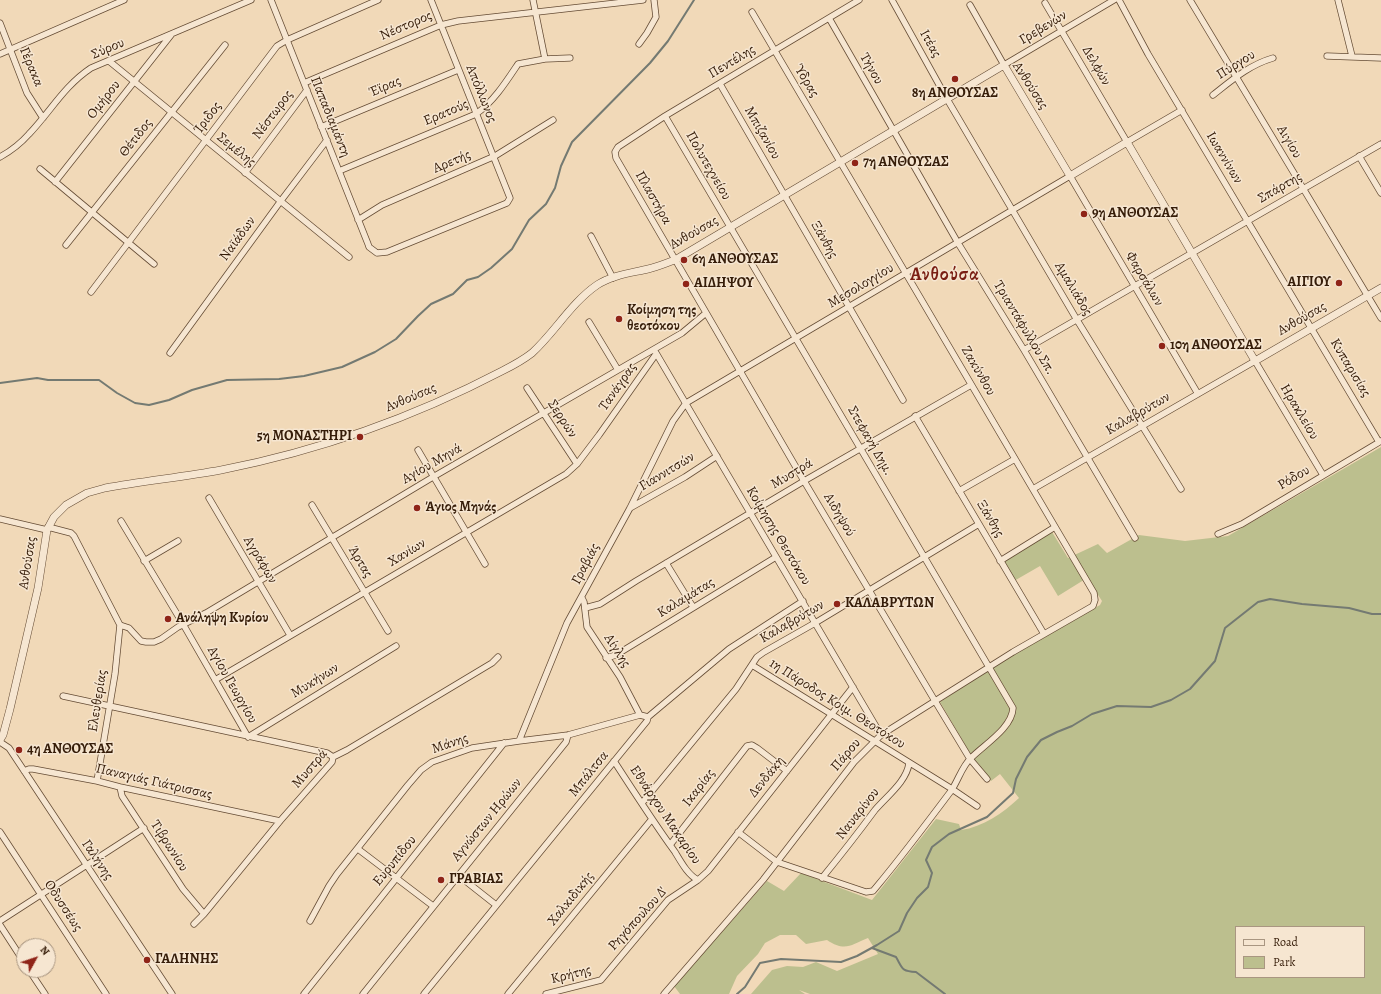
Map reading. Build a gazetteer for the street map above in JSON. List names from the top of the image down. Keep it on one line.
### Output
{"streets":{"street":["Νέστορος","Γρεβενών","Ιτέας","Σύρου","Πεντέλης","Πύργου","Δελφών","Γέρακα","Τήνου","Ύδρας","Ανθούσας","Έϊρας","Απόλλωνος","Ομήρου","Ερατούς","Νέστωρος","Παπαδιαμάντη","Ίριδος","Μπιζανίου","Θέτιδος","Αιγίου","Σεμέλης","Ιωαννίνων","Αρετής","Πολυτεχνείου","Σπάρτης","Πλαστήρα","Ναϊάδων","Ξάνθης","Φαρσάλων","Μεσολογγίου","Αμαλιάδος","Τριαντάφυλλου Σπ.","Κυπαρισίας","Ζακύνθου","Τανάγρας","Ηρακλείου","Καλαβρύτων","Σερρών","Στεφανή Δημ.","Αγίου Μηνά","Γιαννιτσών","Μυστρά","Ρόδου","Αιδηψού","Κοίμησης Θεοτόκου","Χανίων","Αγράφων","Άρτας","Γραβιάς","Καλαμάτας","Αίγλης","Μυκήνων","Αγίου Γεωργίου","Ελευθερίας","1η Πάροδος Κοιμ. Θεοτόκου","Μάνης","Πάρου","Μπάλτσα","Δενδάκη","Παναγιάς Γιάτρισσας","Ικαρίας","Ναυαρίνου","Εθνάρχου Μακαρίου","Αγνώστων Ηρώων","Τιβρωνίου","Γαλήνης","Ευρυπίδου","Χαλκιδικής","Οδυσσέως","Ρηγόπουλου Δ'","Κρήτης"]},"crossings":[["Νέστορος","Απόλλωνος"],["Νέστορος","Παπαδιαμάντη"],["Γρεβενών","Δελφών"],["Γρεβενών","Ανθούσας"],["Ιτέας","Ανθούσας"],["Ιτέας","Αμαλιάδος"],["Σύρου","Γέρακα"],["Σύρου","Ομήρου"],["Σύρου","Σεμέλης"],["Πεντέλης","Τήνου"],["Πεντέλης","Ύδρας"],["Πεντέλης","Μπιζανίου"],["Πεντέλης","Πολυτεχνείου"],["Πεντέλης","Πλαστήρα"],["Πύργου","Αιγίου"],["Τήνου","Ανθούσας"],["Τήνου","Τριαντάφυλλου Σπ."],["Ύδρας","Ανθούσας"],["Ύδρας","Ζακύνθου"],["Ανθούσας","Μπιζανίου"],["Ανθούσας","Αιγίου"],["Ανθούσας","Ιωαννίνων"],["Ανθούσας","Πολυτεχνείου"],["Ανθούσας","Πλαστήρα"],["Ανθούσας","Ξάνθης"],["Ανθούσας","Φαρσάλων"],["Ανθούσας","Μεσολογγίου"],["Ανθούσας","Αμαλιάδος"],["Ανθούσας","Τριαντάφυλλου Σπ."],["Ανθούσας","Κυπαρισίας"],["Ανθούσας","Ζακύνθου"],["Ανθούσας","Ηρακλείου"],["Ανθούσας","Καλαβρύτων"],["Ανθούσας","Στεφανή Δημ."],["Ανθούσας","Αιδηψού"],["Ανθούσας","Γαλήνης"],["Έϊρας","Απόλλωνος"],["Έϊρας","Παπαδιαμάντη"],["Απόλλωνος","Ερατούς"],["Απόλλωνος","Παπαδιαμάντη"],["Απόλλωνος","Αρετής"],["Ομήρου","Σεμέλης"],["Ερατούς","Παπαδιαμάντη"],["Νέστωρος","Παπαδιαμάντη"],["Νέστωρος","Σεμέλης"],["Παπαδιαμάντη","Ίριδος"],["Παπαδιαμάντη","Αρετής"],["Παπαδιαμάντη","Ναϊάδων"],["Ίριδος","Σεμέλης"],["Μπιζανίου","Ξάνθης"],["Θέτιδος","Σεμέλης"],["Αιγίου","Σπάρτης"],["Σεμέλης","Ναϊάδων"],["Ιωαννίνων","Σπάρτης"],["Ιωαννίνων","Κυπαρισίας"],["Πολυτεχνείου","Στεφανή Δημ."],["Πλαστήρα","Αιδηψού"],["Ξάνθης","Μεσολογγίου"],["Ξάνθης","Καλαβρύτων"],["Ξάνθης","Μυστρά"],["Ξάνθης","Πάρου"],["Φαρσάλων","Μεσολογγίου"],["Φαρσάλων","Καλαβρύτων"],["Μεσολογγίου","Αμαλιάδος"],["Μεσολογγίου","Τριαντάφυλλου Σπ."],["Μεσολογγίου","Ζακύνθου"],["Μεσολογγίου","Στεφανή Δημ."],["Μεσολογγίου","Αιδηψού"],["Μεσολογγίου","Κοίμησης Θεοτόκου"],["Μεσολογγίου","Γραβιάς"],["Αμαλιάδος","Καλαβρύτων"],["Τριαντάφυλλου Σπ.","Καλαβρύτων"],["Κυπαρισίας","Ρόδου"],["Ζακύνθου","Καλαβρύτων"],["Ζακύνθου","Μυστρά"],["Ζακύνθου","Πάρου"],["Τανάγρας","Αγίου Μηνά"],["Τανάγρας","Κοίμησης Θεοτόκου"],["Τανάγρας","Χανίων"],["Ηρακλείου","Καλαβρύτων"],["Ηρακλείου","Ρόδου"],["Καλαβρύτων","Στεφανή Δημ."],["Καλαβρύτων","Αιδηψού"],["Καλαβρύτων","Κοίμησης Θεοτόκου"],["Καλαβρύτων","1η Πάροδος Κοιμ. Θεοτόκου"],["Καλαβρύτων","Εθνάρχου Μακαρίου"],["Σερρών","Αγίου Μηνά"],["Σερρών","Χανίων"],["Στεφανή Δημ.","Μυστρά"],["Στεφανή Δημ.","Αιδηψού"],["Στεφανή Δημ.","1η Πάροδος Κοιμ. Θεοτόκου"],["Στεφανή Δημ.","Πάρου"],["Στεφανή Δημ.","Ναυαρίνου"],["Αγίου Μηνά","Αιδηψού"],["Αγίου Μηνά","Κοίμησης Θεοτόκου"],["Αγίου Μηνά","Αγράφων"],["Αγίου Μηνά","Άρτας"],["Αγίου Μηνά","Αγίου Γεωργίου"],["Αγίου Μηνά","Ελευθερίας"],["Γιαννιτσών","Κοίμησης Θεοτόκου"],["Γιαννιτσών","Γραβιάς"],["Μυστρά","Αιδηψού"],["Μυστρά","Κοίμησης Θεοτόκου"],["Μυστρά","Αίγλης"],["Μυστρά","Αγίου Γεωργίου"],["Μυστρά","Παναγιάς Γιάτρισσας"],["Μυστρά","Τιβρωνίου"],["Αιδηψού","Πάρου"],["Κοίμησης Θεοτόκου","Γραβιάς"],["Κοίμησης Θεοτόκου","Καλαμάτας"],["Κοίμησης Θεοτόκου","Πάρου"],["Κοίμησης Θεοτόκου","Μπάλτσα"],["Κοίμησης Θεοτόκου","Δενδάκη"],["Χανίων","Αγράφων"],["Χανίων","Άρτας"],["Χανίων","Αγίου Γεωργίου"],["Γραβιάς","Αίγλης"],["Γραβιάς","Μάνης"],["Καλαμάτας","Αίγλης"],["Αίγλης","Μάνης"],["Μυκήνων","Αγίου Γεωργίου"],["Αγίου Γεωργίου","Ελευθερίας"],["Ελευθερίας","Παναγιάς Γιάτρισσας"],["1η Πάροδος Κοιμ. Θεοτόκου","Πάρου"],["1η Πάροδος Κοιμ. Θεοτόκου","Δενδάκη"],["1η Πάροδος Κοιμ. Θεοτόκου","Ναυαρίνου"],["Μάνης","Αγνώστων Ηρώων"],["Μάνης","Ευρυπίδου"],["Μπάλτσα","Εθνάρχου Μακαρίου"],["Δενδάκη","Ικαρίας"],["Δενδάκη","Εθνάρχου Μακαρίου"],["Δενδάκη","Ρηγόπουλου Δ'"],["Παναγιάς Γιάτρισσας","Τιβρωνίου"],["Παναγιάς Γιάτρισσας","Γαλήνης"],["Ικαρίας","Εθνάρχου Μακαρίου"],["Εθνάρχου Μακαρίου","Χαλκιδικής"],["Εθνάρχου Μακαρίου","Ρηγόπουλου Δ'"],["Ρηγόπουλου Δ'","Κρήτης"]],"districts":["Ανθούσα"],"places":["8η ΑΝΘΟΥΣΑΣ","7η ΑΝΘΟΥΣΑΣ","9η ΑΝΘΟΥΣΑΣ","6η ΑΝΘΟΥΣΑΣ","ΑΙΓΙΟΥ","ΑΙΔΗΨΟΥ","Κοίμηση της θεοτόκου","10η ΑΝΘΟΥΣΑΣ","5η ΜΟΝΑΣΤΗΡΙ","Άγιος Μηνάς","ΚΑΛΑΒΡΥΤΩΝ","Ανάληψη Κυρίου","4η ΑΝΘΟΥΣΑΣ","ΓΡΑΒΙΑΣ","ΓΑΛΗΝΗΣ"],"legend":["Road","Park"],"north":"top right"}
